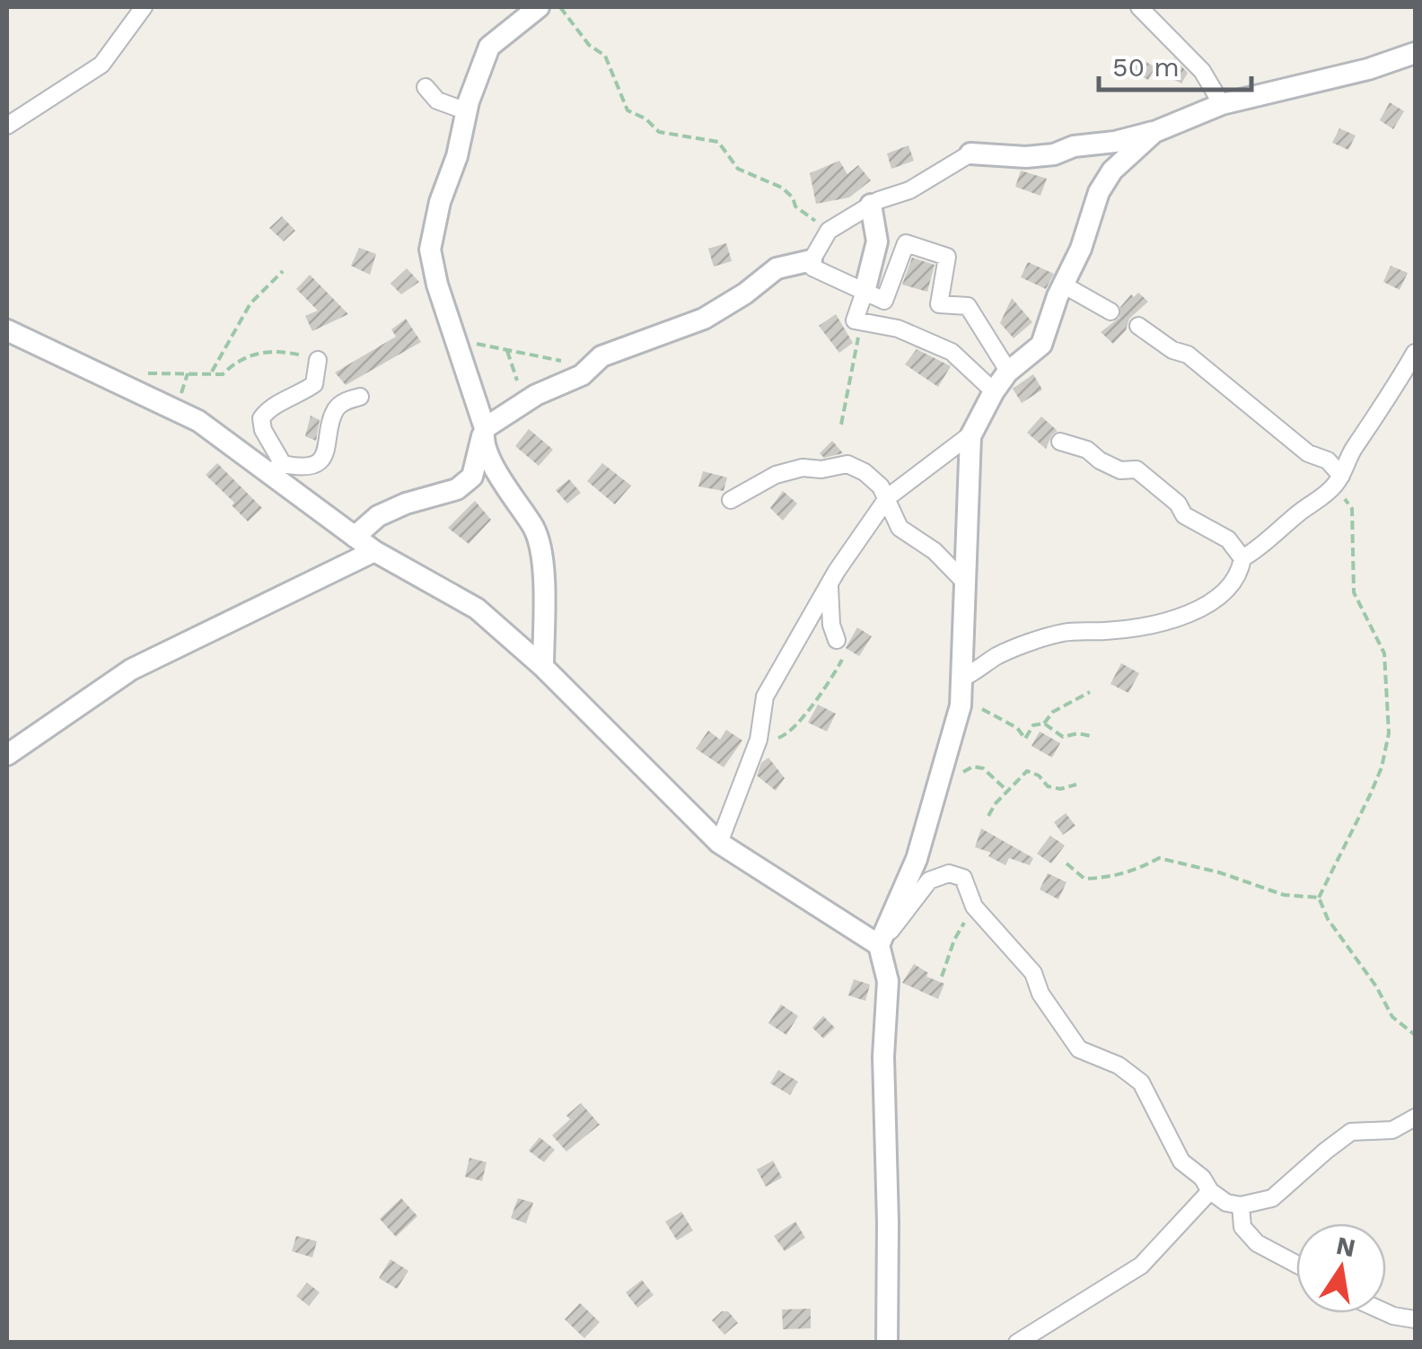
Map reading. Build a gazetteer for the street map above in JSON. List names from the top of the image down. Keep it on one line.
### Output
{"scale_bar":"50 m","north":"top"}
